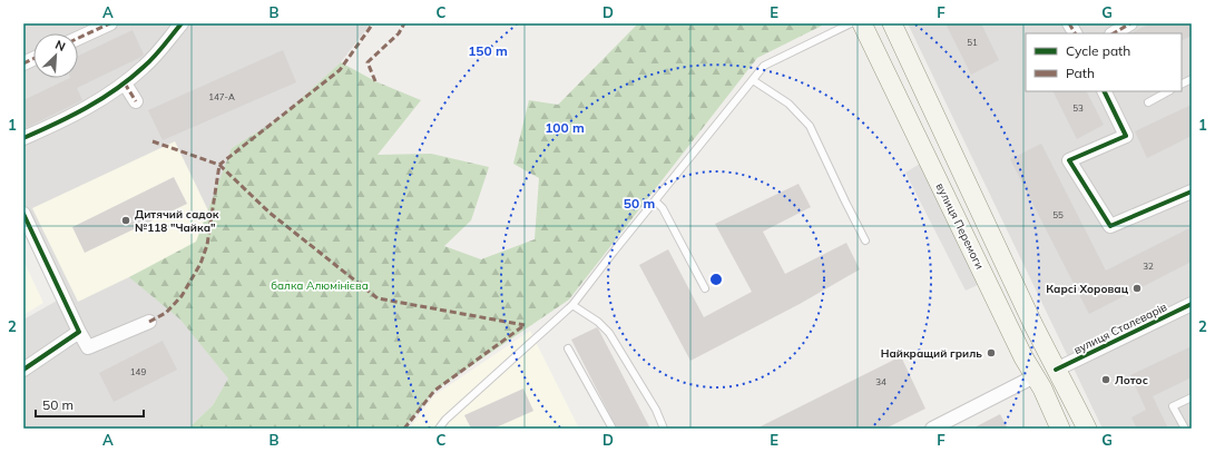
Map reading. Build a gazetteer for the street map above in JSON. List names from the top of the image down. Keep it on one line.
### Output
{"streets":{"main road":["вулиця Перемоги"],"street":["вулиця Сталеварів"]},"parks":["балка Алюмінієва"],"places":["Дитячий садок №118 \"Чайка\"","Карсі Хоровац","Найкращий гриль","Лотос"],"house_numbers":["51","147-А","53","55","32","149","34"],"legend":["Cycle path","Path"],"scale_bar":"50 m","north":"top right","grid":{"columns":["A","B","C","D","E","F","G"],"rows":["1","2"]},"rings":["150 m","100 m","50 m"]}
